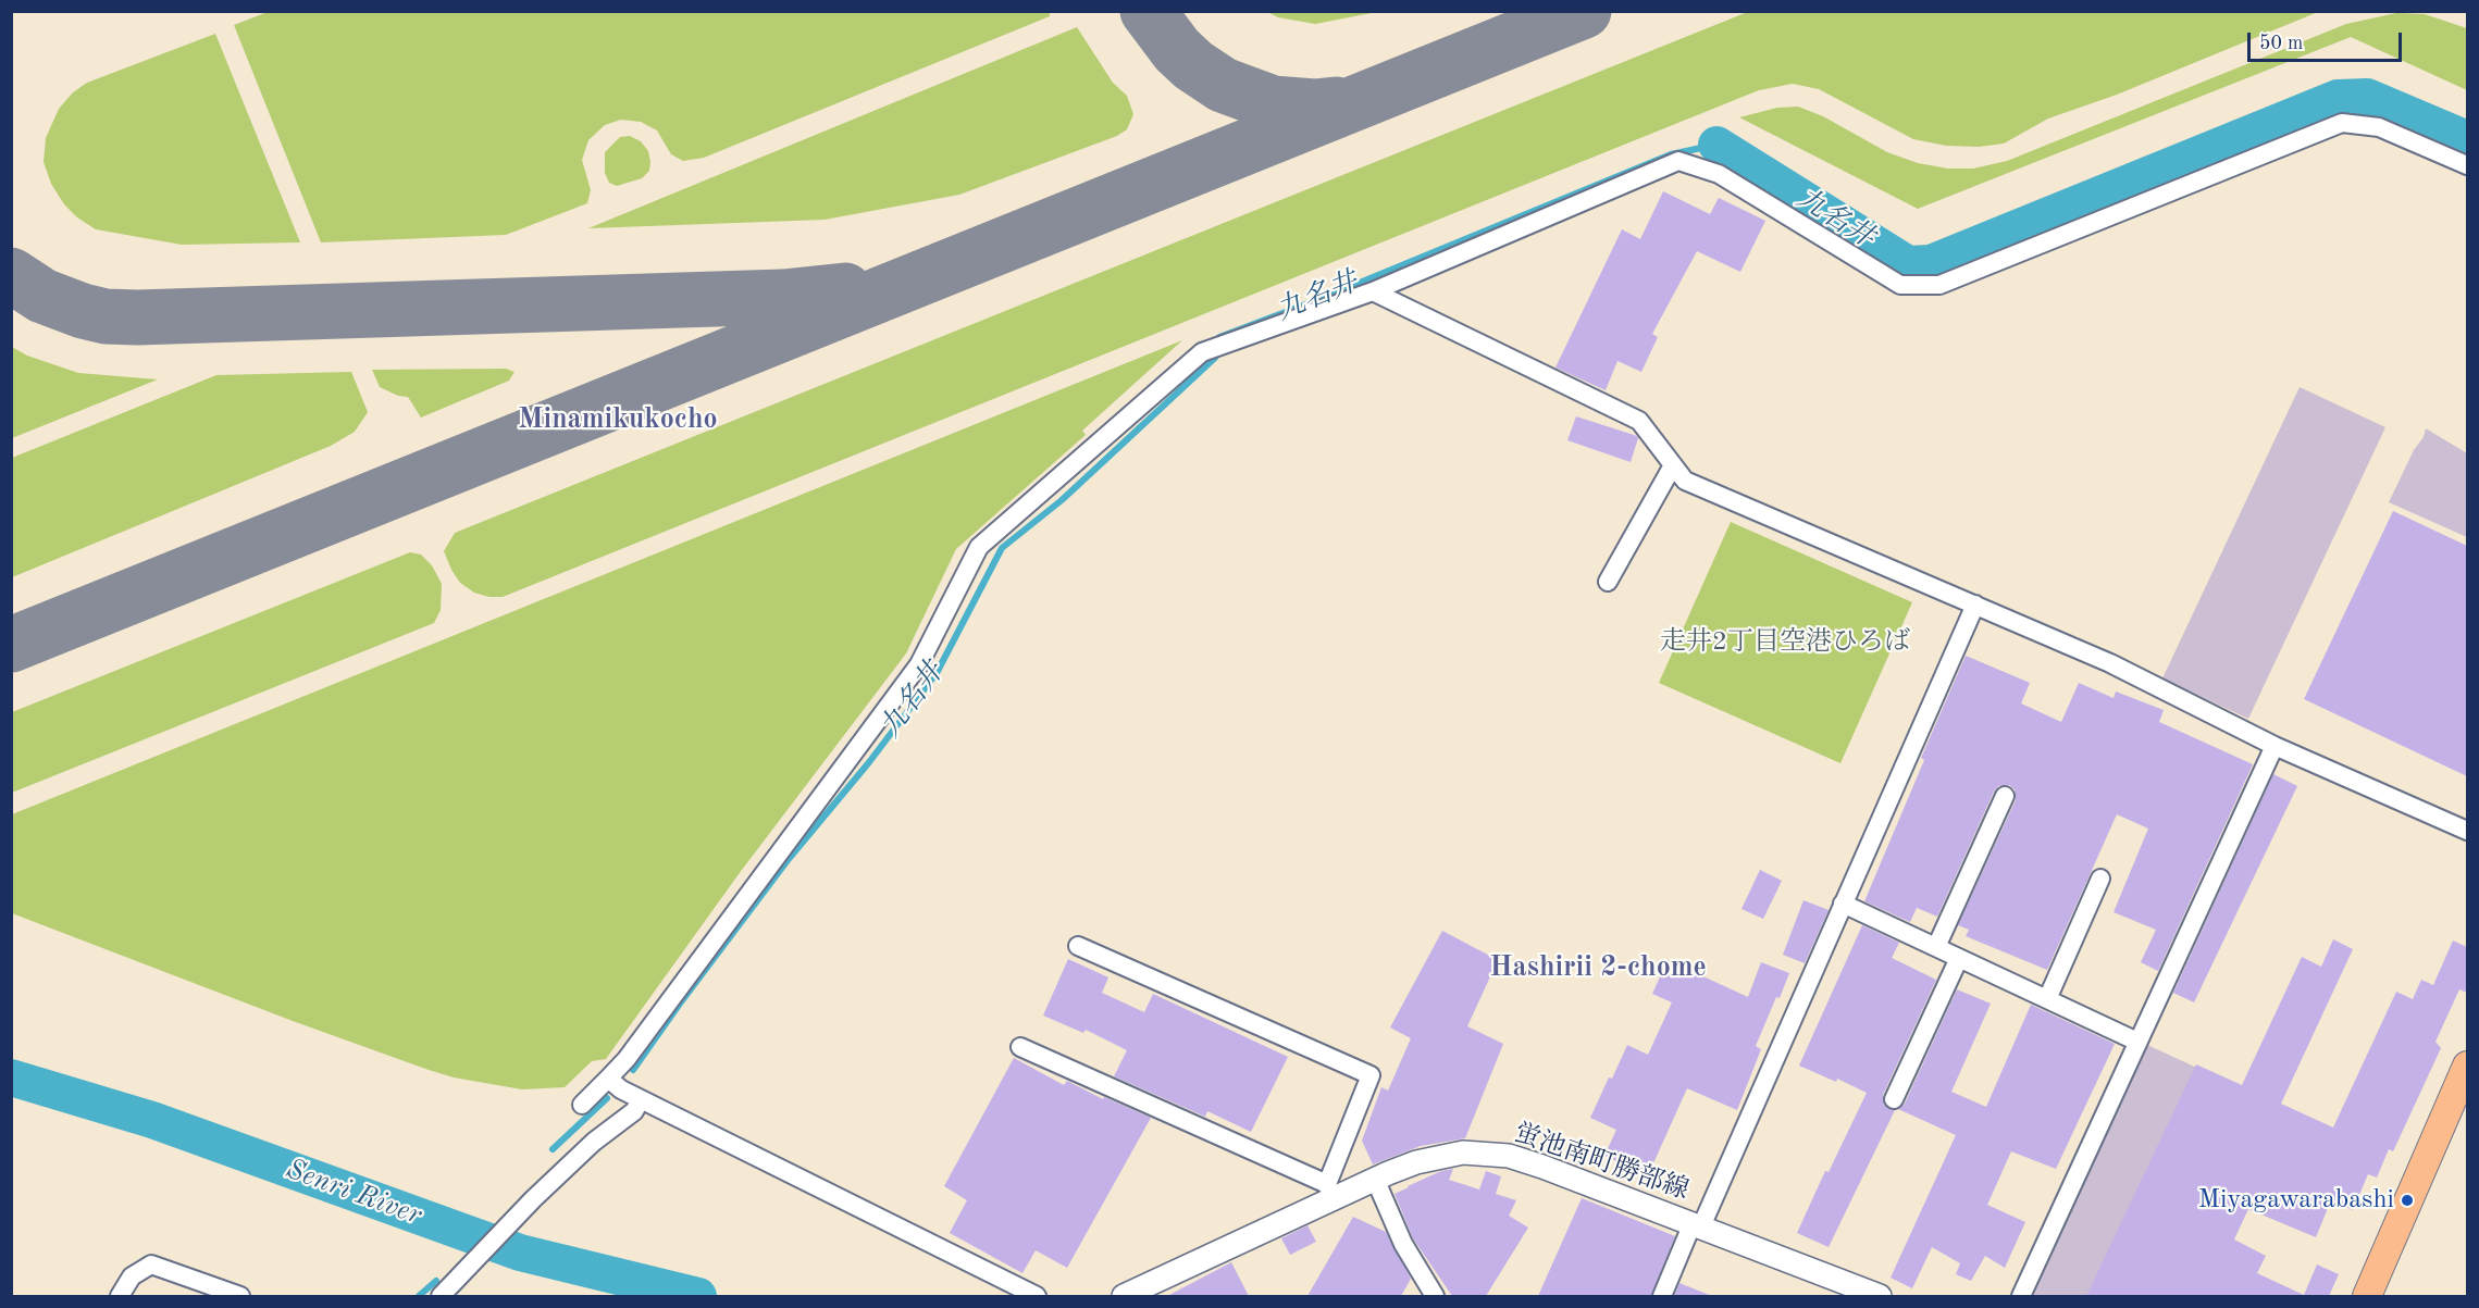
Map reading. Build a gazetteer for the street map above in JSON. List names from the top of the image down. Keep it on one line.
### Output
{"streets":{"street":["蛍池南町勝部線"]},"districts":["Minamikukocho","Hashirii 2-chome"],"water":["九名井","Senri River"],"parks":["走井2丁目空港ひろば"],"places":["Miyagawarabashi"],"scale_bar":"50 m"}
